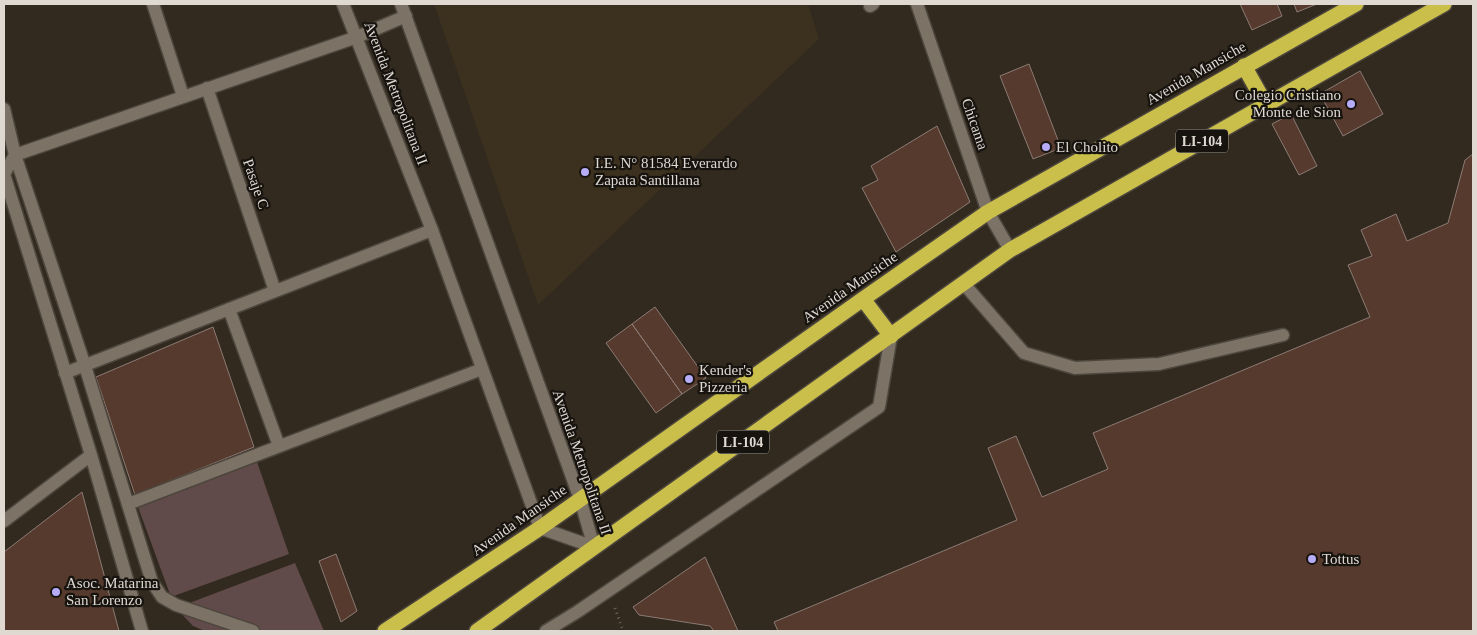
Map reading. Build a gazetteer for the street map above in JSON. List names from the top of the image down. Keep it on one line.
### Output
{"streets":{"highway":["Avenida Mansiche","LI-104"],"street":["Avenida Metropolitana II","Chicama","Pasaje C"]},"crossings":[["Avenida Mansiche","Avenida Metropolitana II"],["Avenida Mansiche","Chicama"],["Avenida Metropolitana II","LI-104"],["Chicama","LI-104"]],"places":["Colegio Cristiano Monte de Sion","El Cholito","I.E. N° 81584 Everardo Zapata Santillana","Kender's Pizzeria","Tottus","Asoc. Matarina San Lorenzo"]}
